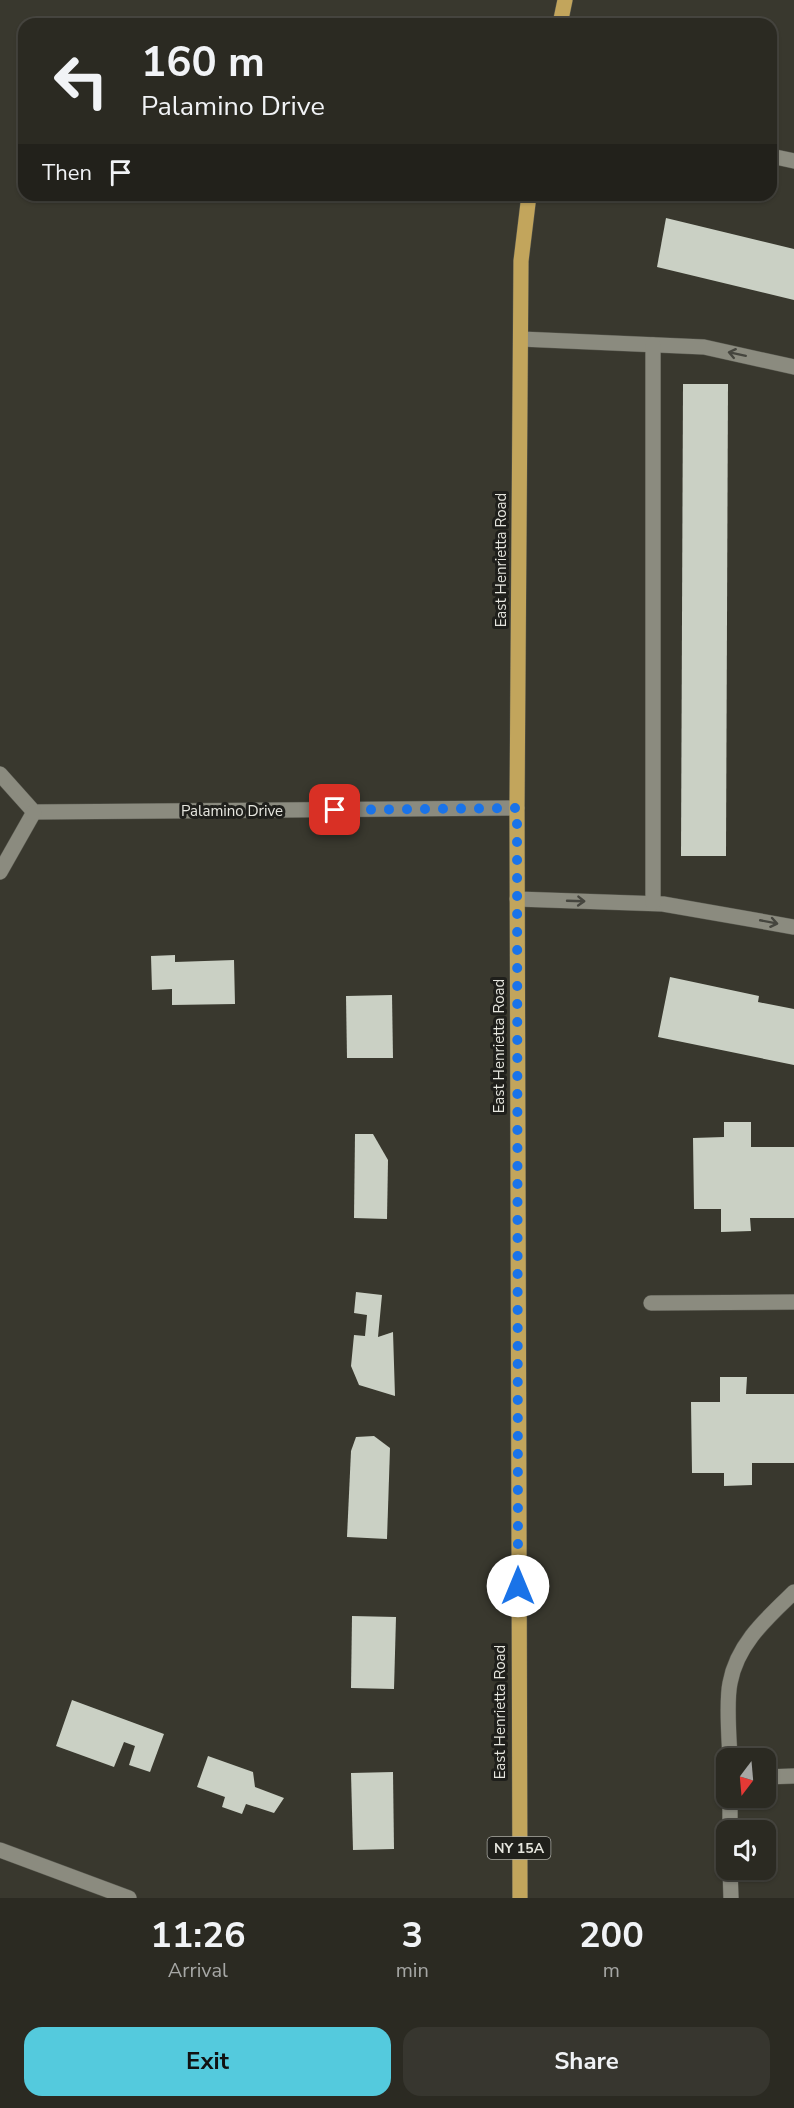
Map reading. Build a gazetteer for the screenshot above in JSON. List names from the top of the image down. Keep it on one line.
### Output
{"streets":{"main road":["East Henrietta Road","NY 15A"],"street":["Palamino Drive"]},"crossings":[["East Henrietta Road","Palamino Drive"]],"north":"bottom","page":{"turn":["160 m","Palamino Drive"],"then":"Then","eta":["11:26","Arrival","3","min","200","m"],"buttons":["Exit","Share"]}}
